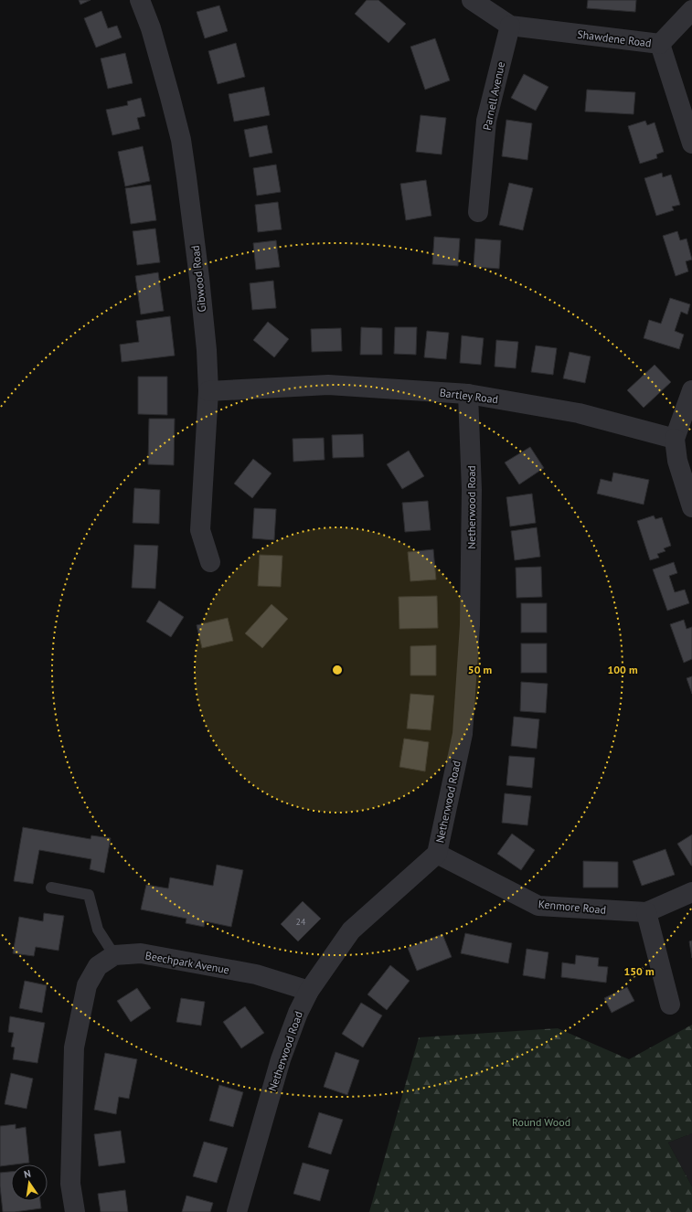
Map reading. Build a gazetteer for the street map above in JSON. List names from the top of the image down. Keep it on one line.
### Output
{"streets":{"street":["Shawdene Road","Parnell Avenue","Gibwood Road","Bartley Road","Netherwood Road","Kenmore Road","Beechpark Avenue"]},"crossings":[["Shawdene Road","Parnell Avenue"],["Gibwood Road","Bartley Road"],["Bartley Road","Netherwood Road"],["Netherwood Road","Kenmore Road"],["Netherwood Road","Beechpark Avenue"]],"parks":["Round Wood"],"house_numbers":["24"],"north":"top","rings":["50 m","100 m","150 m"]}
